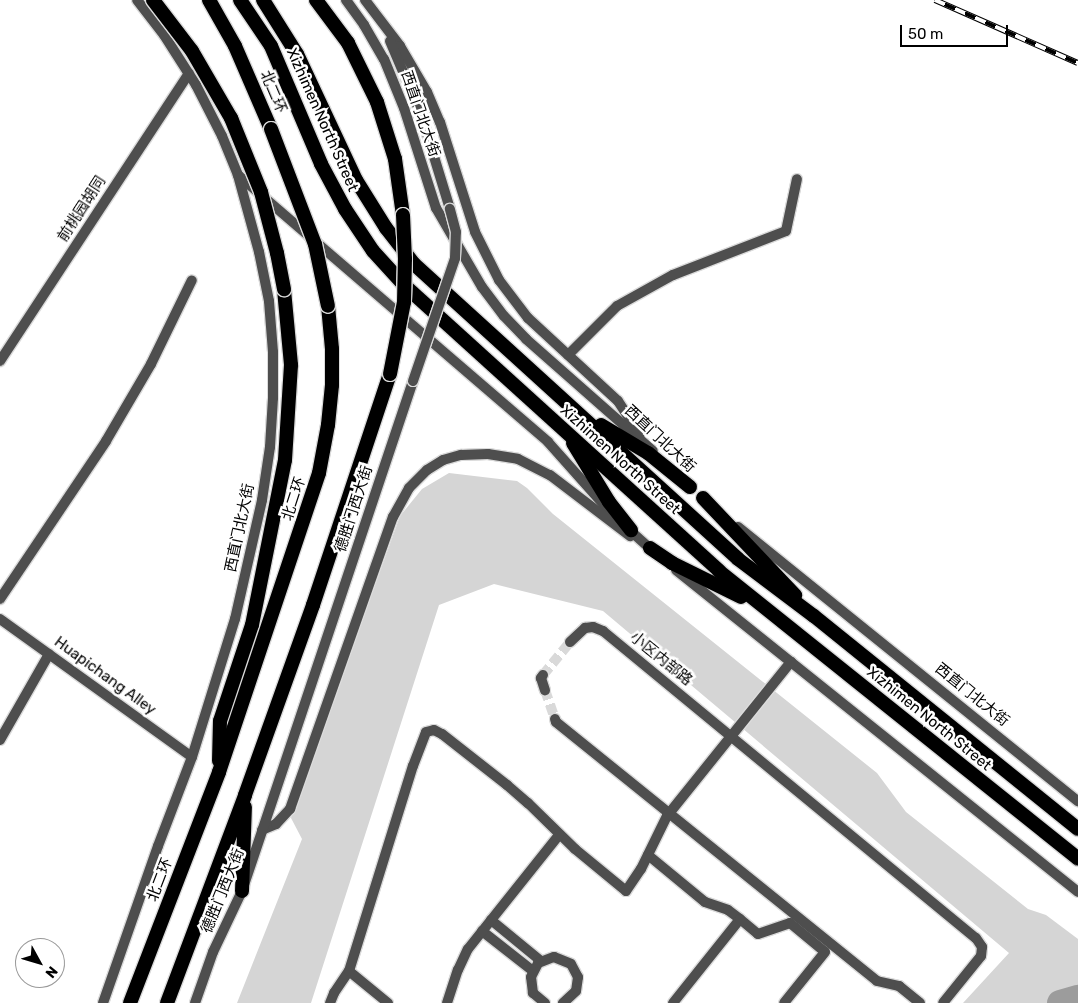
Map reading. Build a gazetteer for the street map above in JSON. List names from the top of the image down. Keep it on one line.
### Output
{"streets":{"highway":["北二环","Xizhimen North Street"],"street":["西直门北大街","前桃园胡同","德胜门西大街","小区内部路","Huapichang Alley"]},"crossings":[["西直门北大街","前桃园胡同"],["西直门北大街","Huapichang Alley"]],"scale_bar":"50 m","north":"bottom right"}
